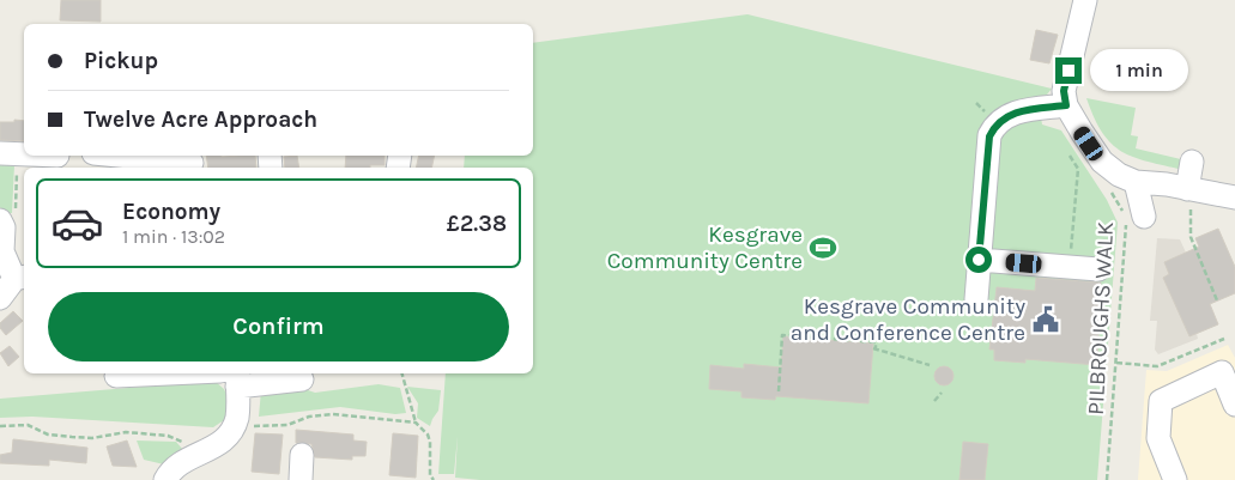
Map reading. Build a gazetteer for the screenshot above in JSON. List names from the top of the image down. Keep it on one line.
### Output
{"streets":{"path":["PILBROUGHS WALK"]},"places":{"sports":["Kesgrave Community Centre"],"public building":["Kesgrave Community and Conference Centre"]},"page":{"banner":["Pickup","Twelve Acre Approach"],"bubble":"1 min","list":[{"name":"Economy","note":"1 min · 13:02","value":"£2.38"}],"buttons":"Confirm"}}
